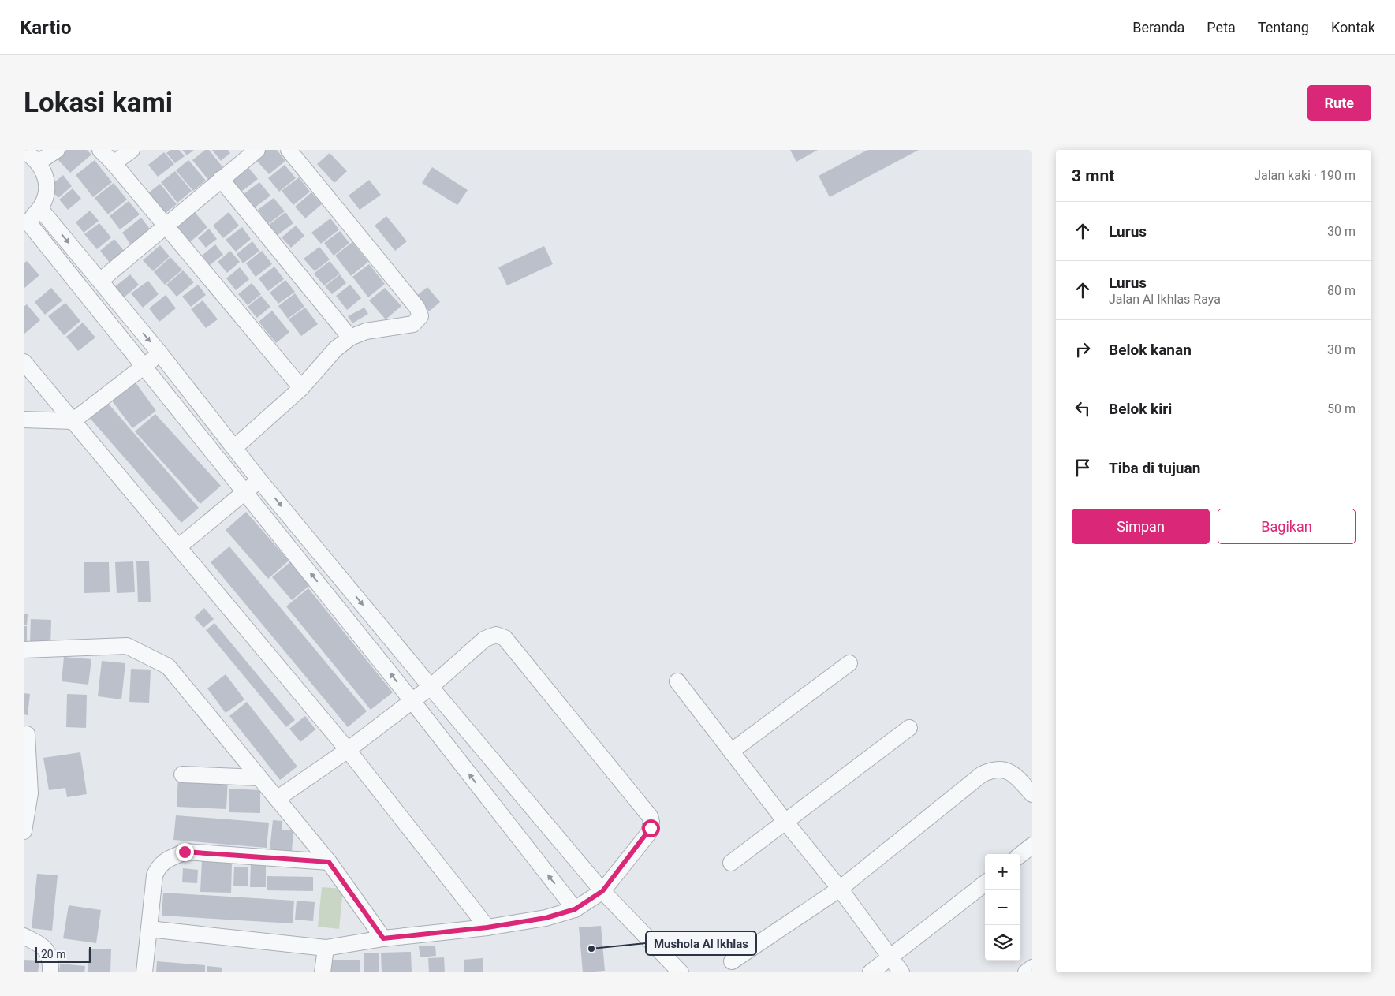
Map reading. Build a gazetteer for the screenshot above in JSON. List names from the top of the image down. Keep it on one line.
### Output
{"places":["Mushola Al Ikhlas"],"scale_bar":"20 m","page":{"header":"Kartio","nav":["Beranda","Peta","Tentang","Kontak"],"buttons":["Rute",["Simpan","Bagikan"]],"title":"Lokasi kami","heading":["3 mnt","Jalan kaki · 190 m"],"list":[["Lurus","30 m"],["Lurus","Jalan Al Ikhlas Raya","80 m"],["Belok kanan","30 m"],["Belok kiri","50 m"],"Tiba di tujuan"],"map_buttons":["+","−"],"scale":"20 m"}}
